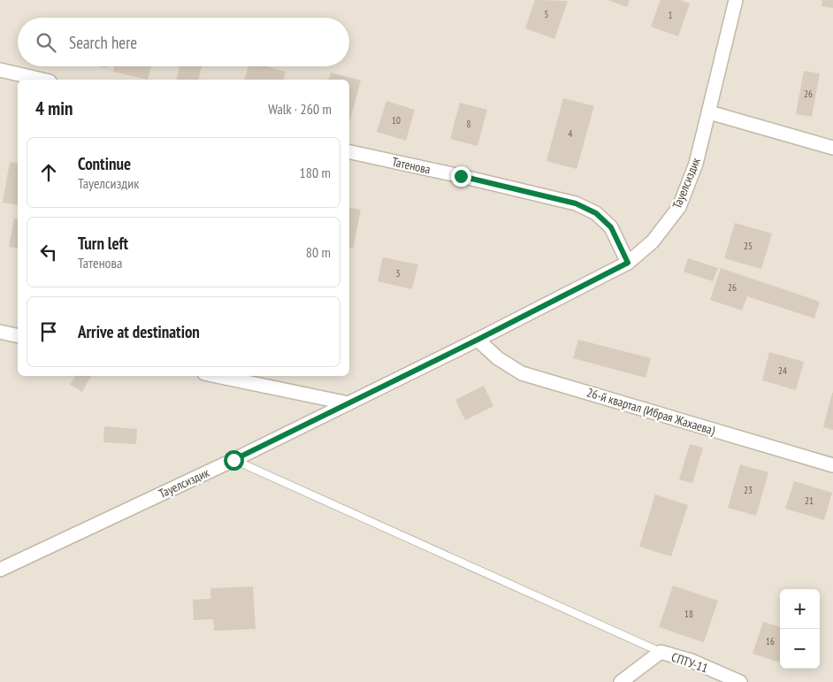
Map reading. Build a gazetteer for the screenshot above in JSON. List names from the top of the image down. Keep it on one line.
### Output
{"streets":{"street":["Татенова","Тауелсиздик","26-й квартал (Ибрая Жахаева)","СПТУ-11"]},"crossings":[["Татенова","Тауелсиздик"],["Тауелсиздик","26-й квартал (Ибрая Жахаева)"]],"house_numbers":["5","1","26","10","8","4","25","3","26","24","23","21","18","16"],"page":{"search":"Search here","heading":["4 min","Walk · 260 m"],"list":[["Continue","Тауелсиздик","180 m"],["Turn left","Татенова","80 m"],"Arrive at destination"],"map_buttons":["+","−"]}}
